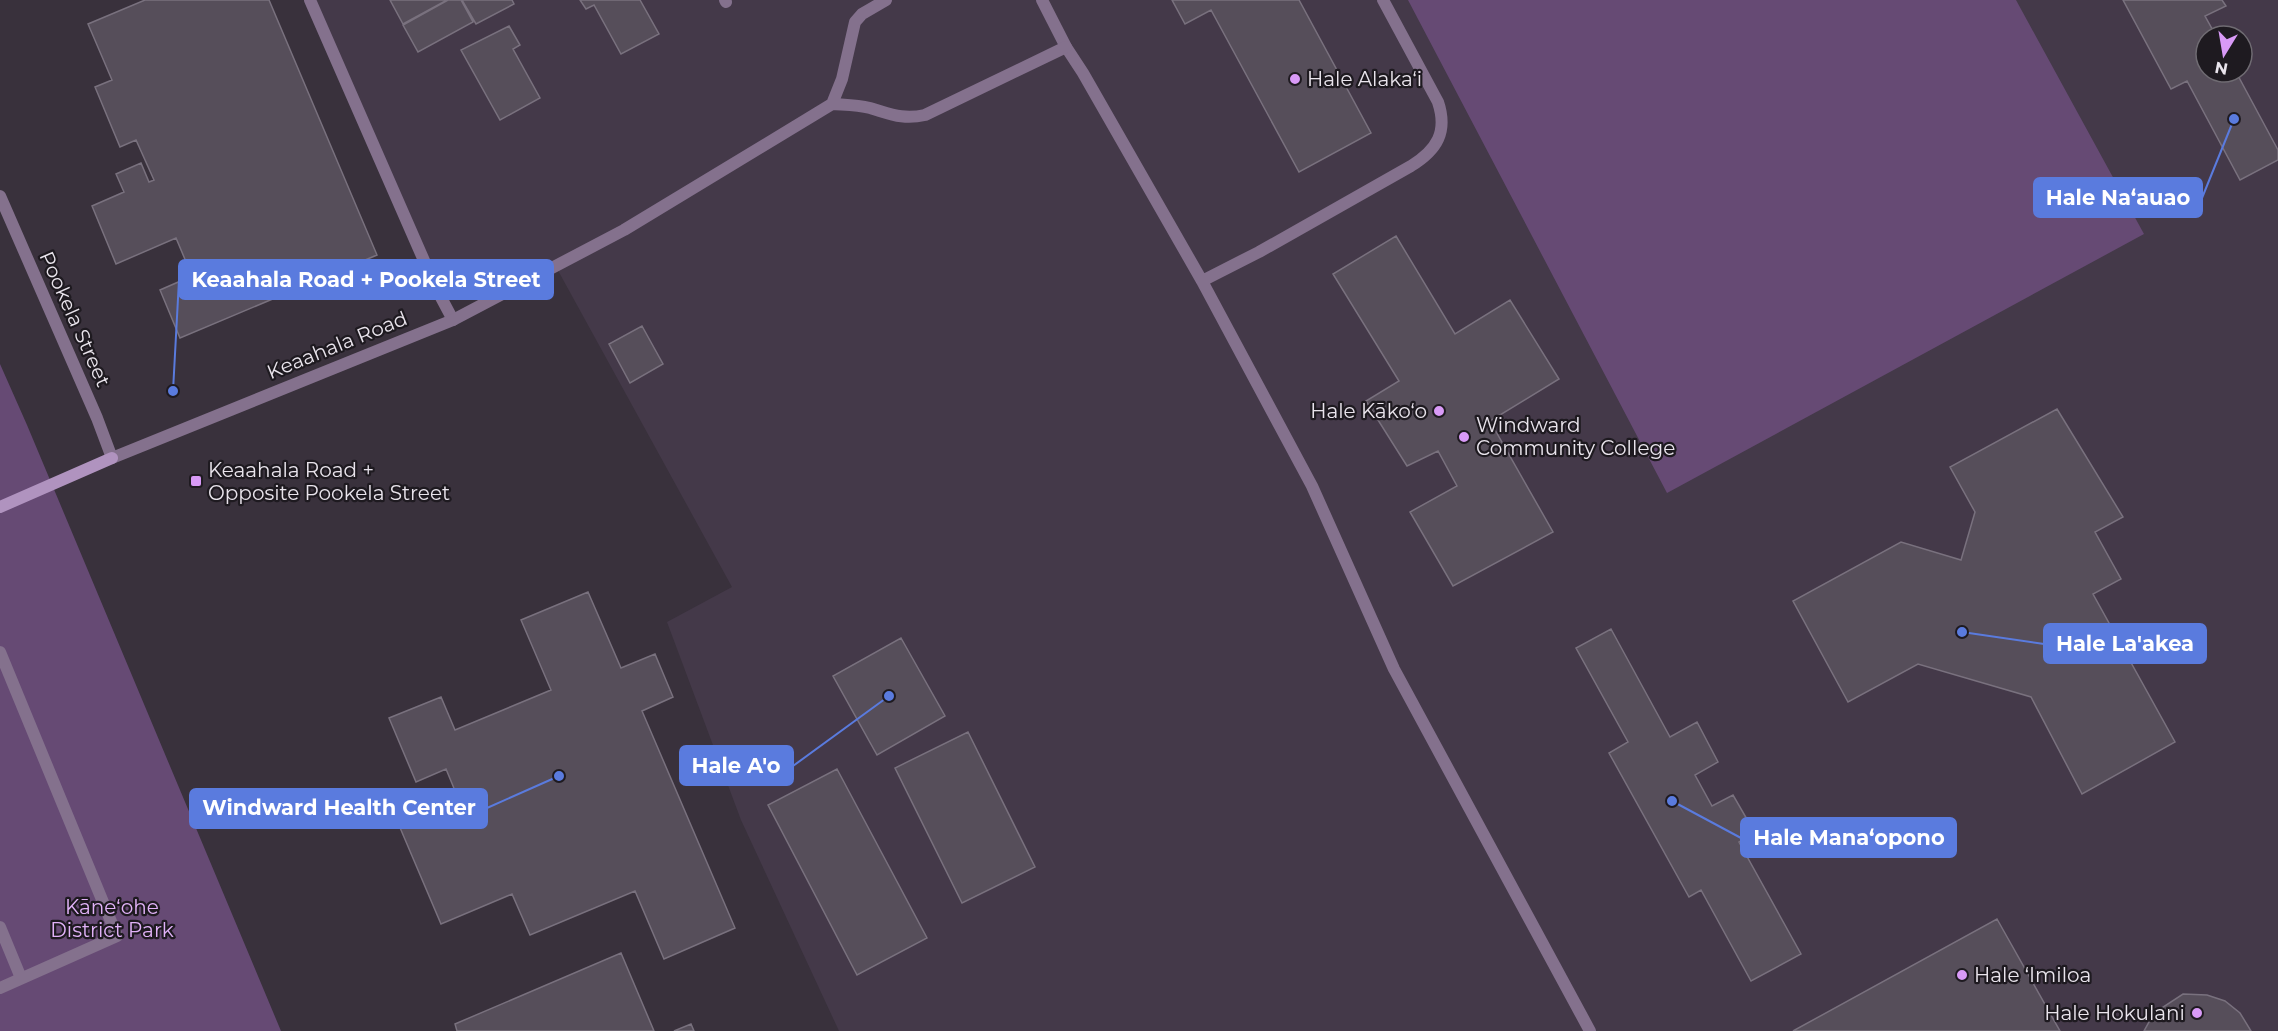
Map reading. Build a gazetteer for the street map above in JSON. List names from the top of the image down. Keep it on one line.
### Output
{"streets":{"street":["Pookela Street","Keaahala Road"]},"crossings":[["Pookela Street","Keaahala Road"]],"parks":["Kāneʻohe District Park"],"places":{"other":["Hale Alaka‘i","Hale Na‘auao","Keaahala Road + Pookela Street","Hale Kāko‘o","Windward Community College","Hale La'akea","Hale A'o","Windward Health Center","Hale Mana‘opono","Hale ‘Imiloa","Hale Hokulani"],"transit":["Keaahala Road + Opposite Pookela Street"]},"north":"bottom"}
